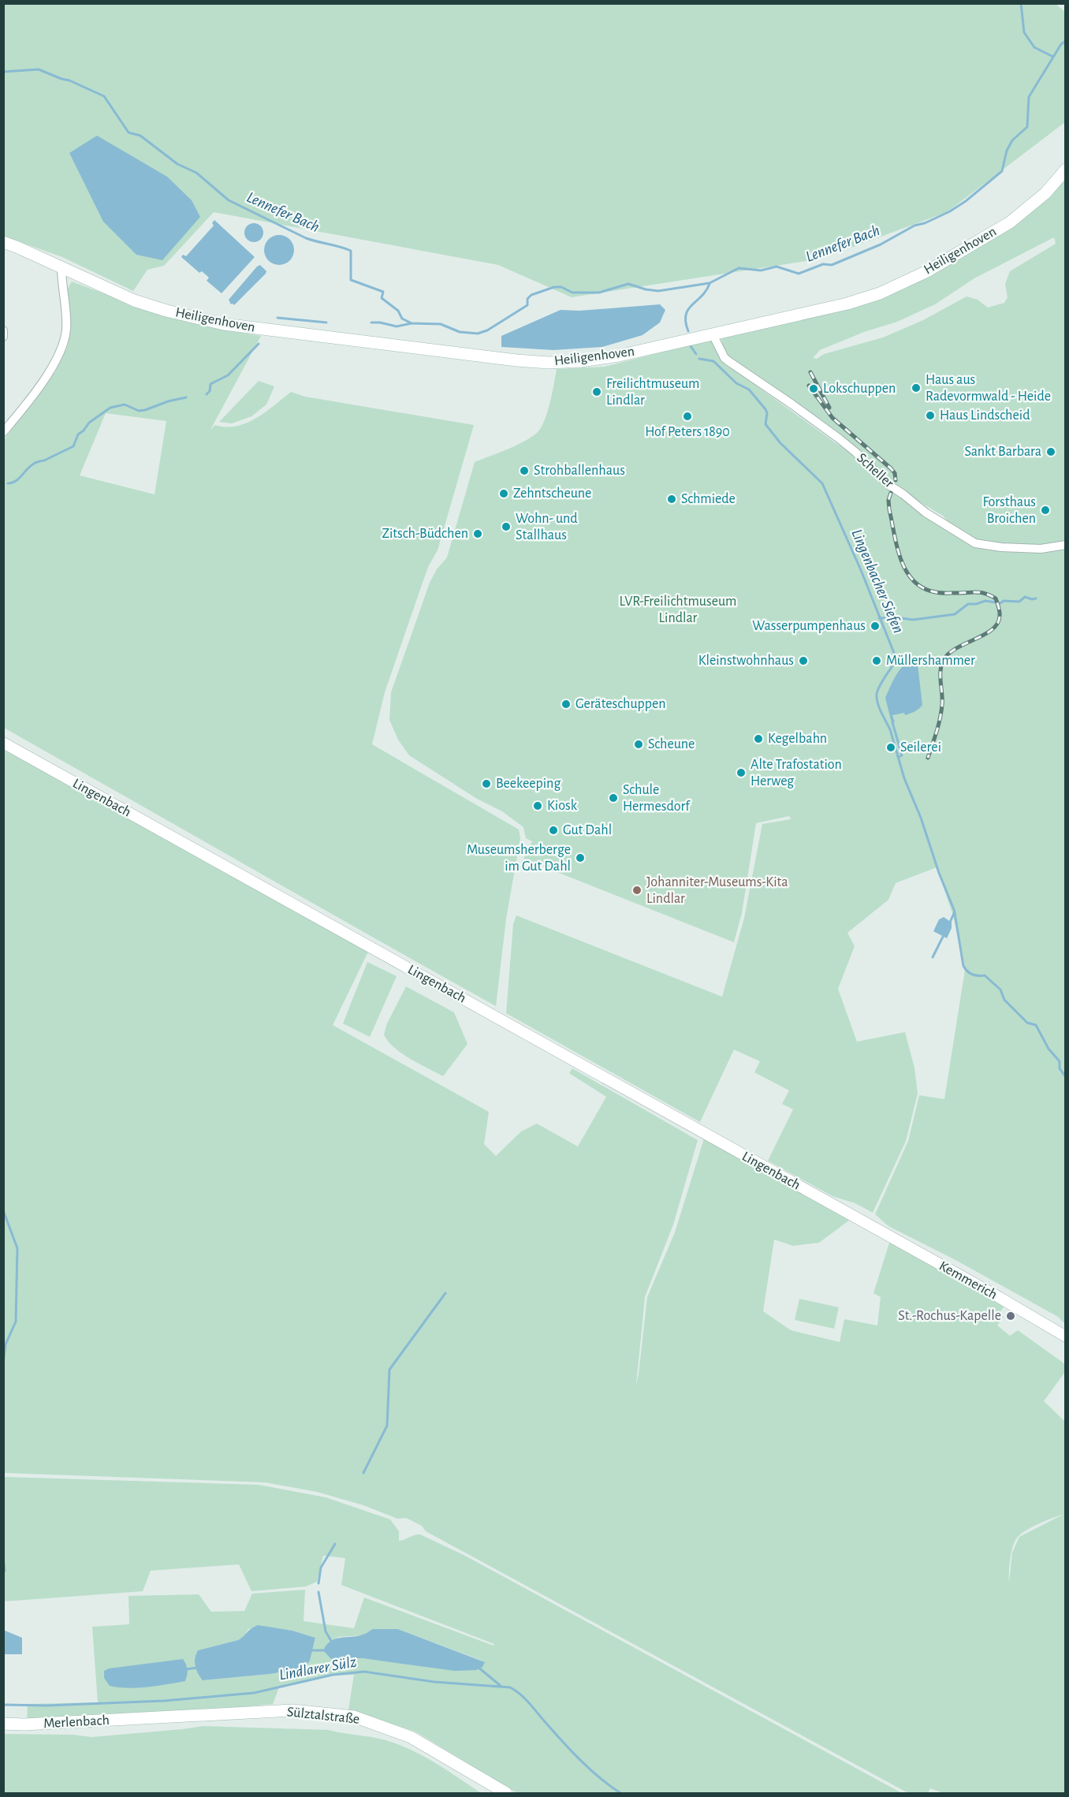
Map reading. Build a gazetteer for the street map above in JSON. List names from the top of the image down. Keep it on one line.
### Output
{"streets":{"main road":["Heiligenhoven","Sülztalstraße","Merlenbach"],"street":["Scheller","Lingenbach","Kemmerich"]},"crossings":[["Heiligenhoven","Scheller"],["Lingenbach","Kemmerich"],["Sülztalstraße","Merlenbach"]],"water":["Lennefer Bach","Lingenbacher Siefen","Lindlarer Sülz"],"parks":["LVR-Freilichtmuseum Lindlar"],"places":["Haus aus Radevormwald - Heide","Lokschuppen","Freilichtmuseum Lindlar","Haus Lindscheid","Hof Peters 1890","Sankt Barbara","Strohballenhaus","Zehntscheune","Schmiede","Forsthaus Broichen","Wohn- und Stallhaus","Zitsch-Büdchen","Wasserpumpenhaus","Kleinstwohnhaus","Müllershammer","Geräteschuppen","Kegelbahn","Scheune","Seilerei","Alte Trafostation Herweg","Beekeeping","Schule Hermesdorf","Kiosk","Gut Dahl","Museumsherberge im Gut Dahl","Johanniter-Museums-Kita Lindlar","St.-Rochus-Kapelle"]}
